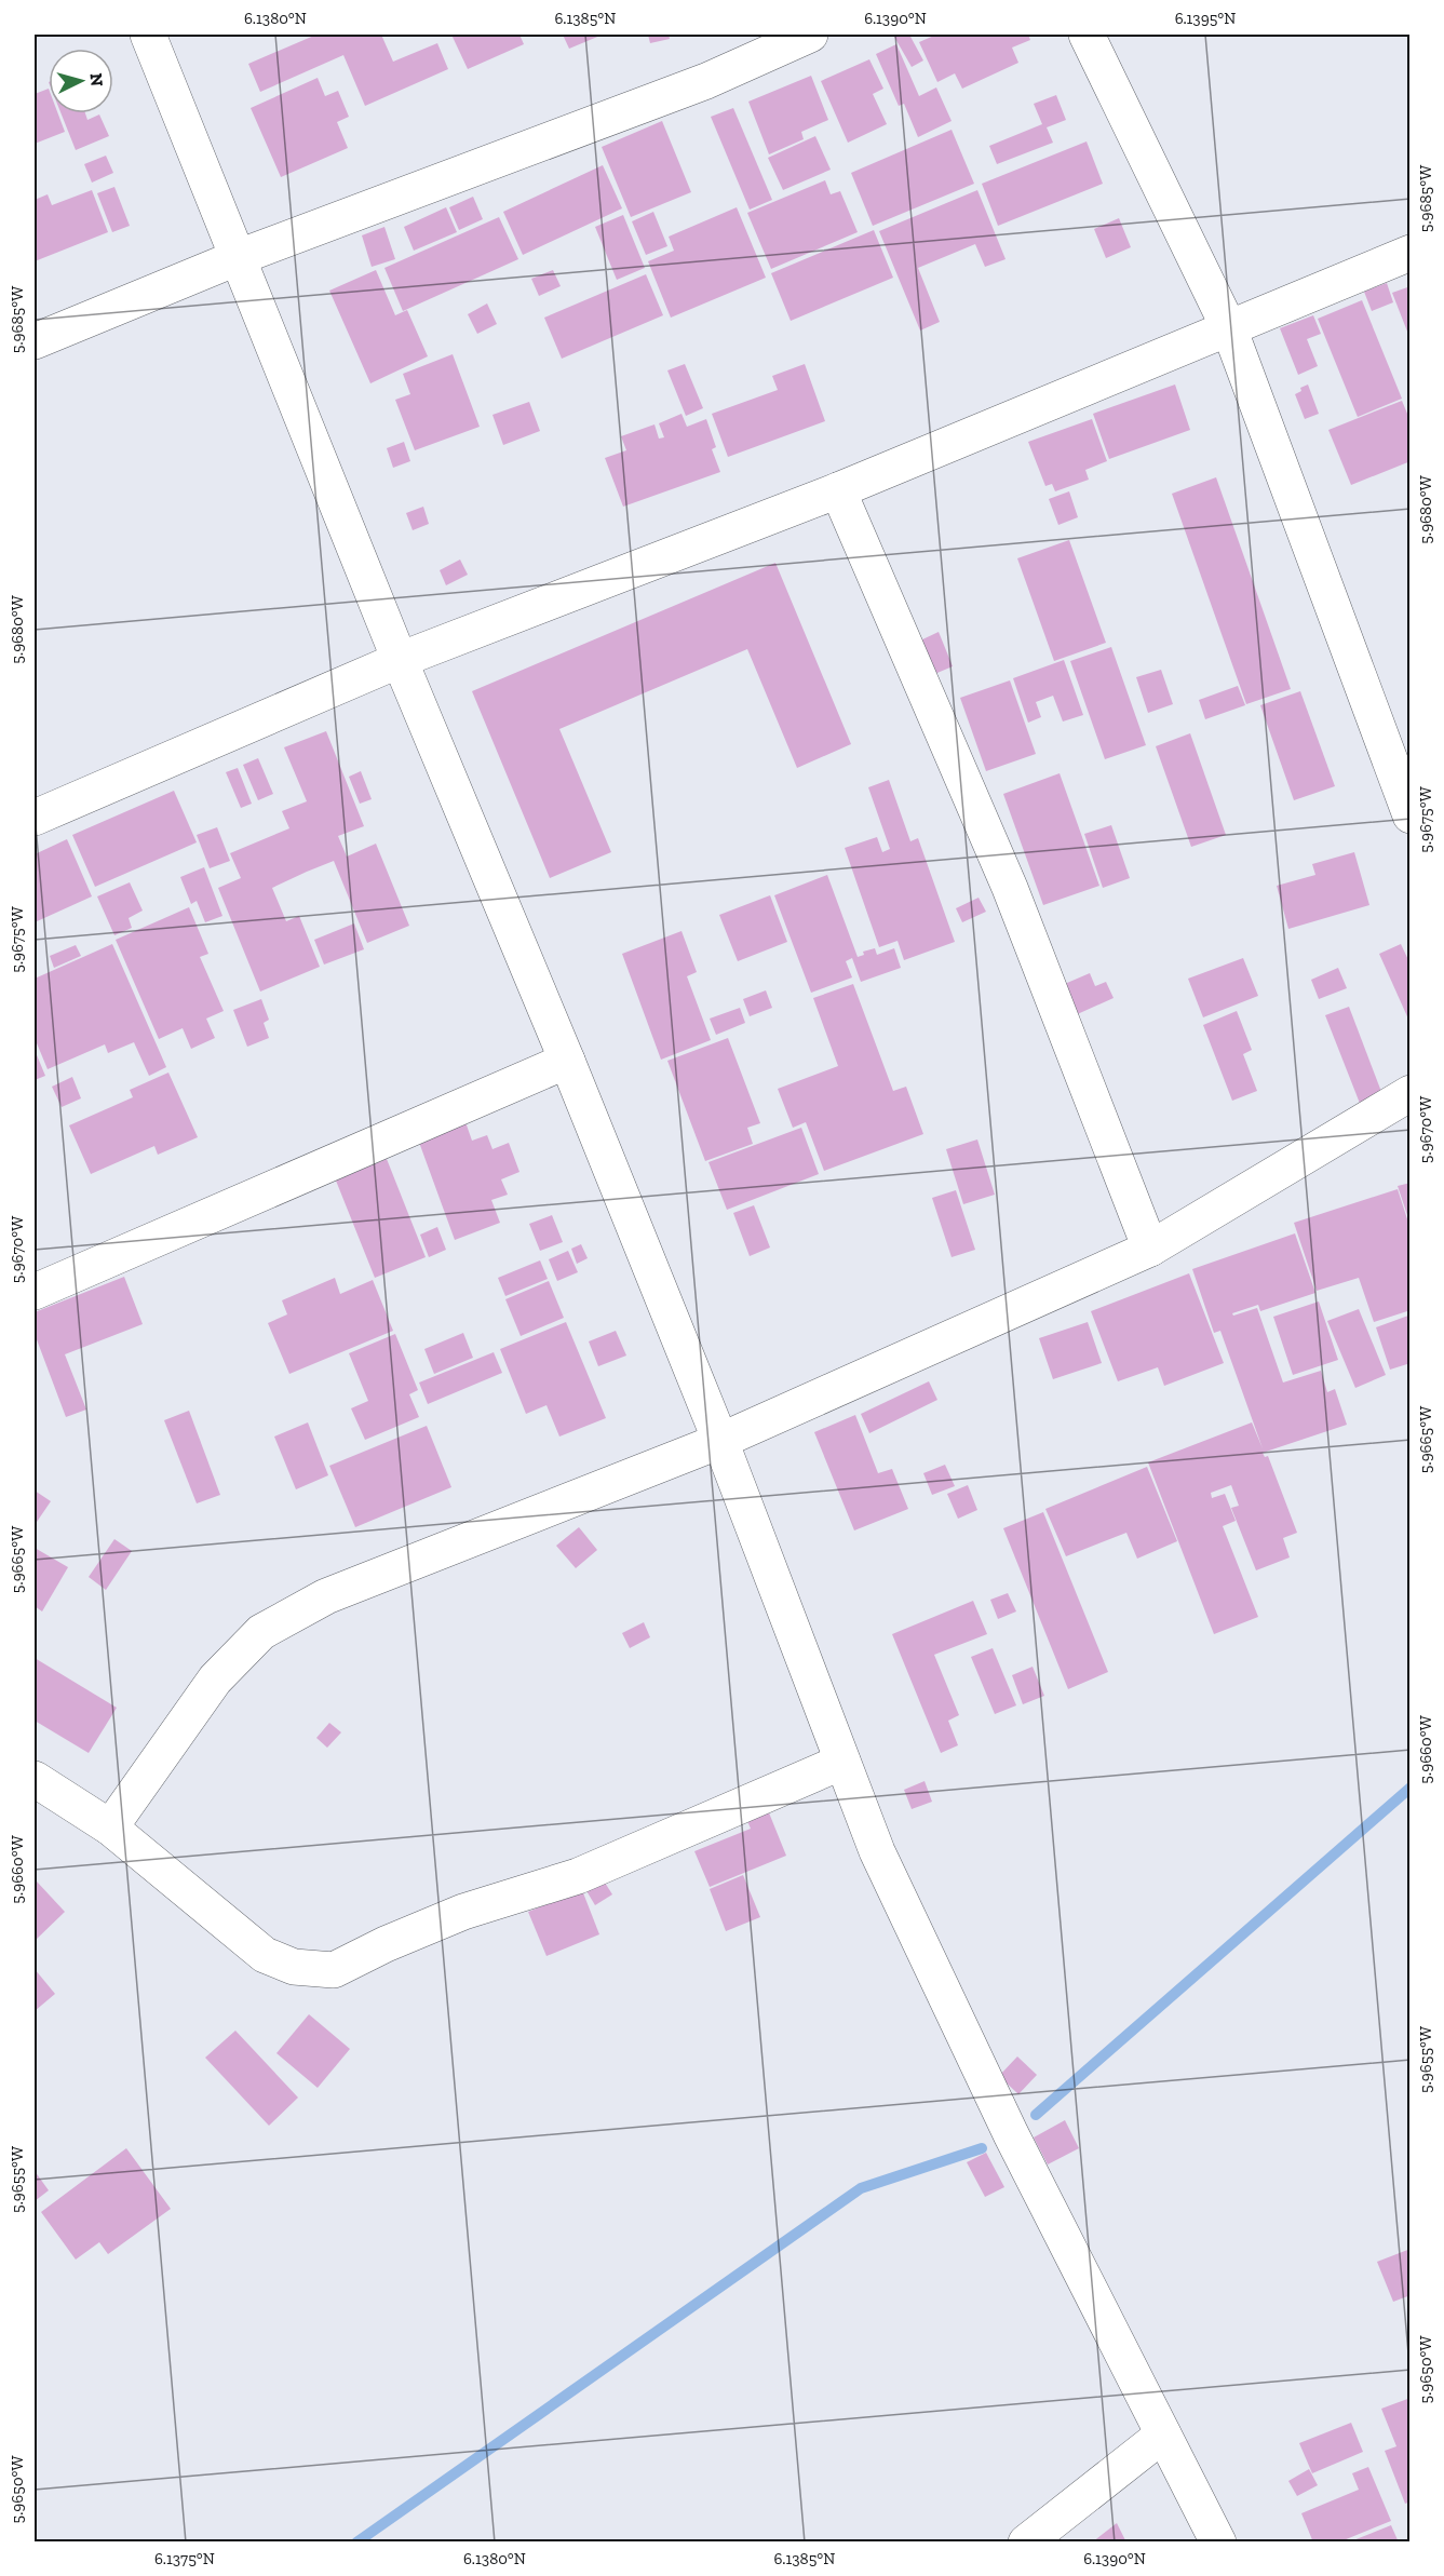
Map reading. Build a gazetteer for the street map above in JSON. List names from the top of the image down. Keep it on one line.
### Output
{"north":"right","coordinates":["6.1380°N","6.1385°N","6.1390°N","6.1395°N","5.9685°W","5.9680°W","5.9675°W","5.9670°W","5.9665°W","5.9660°W","5.9655°W","5.9650°W","6.1375°N"]}
